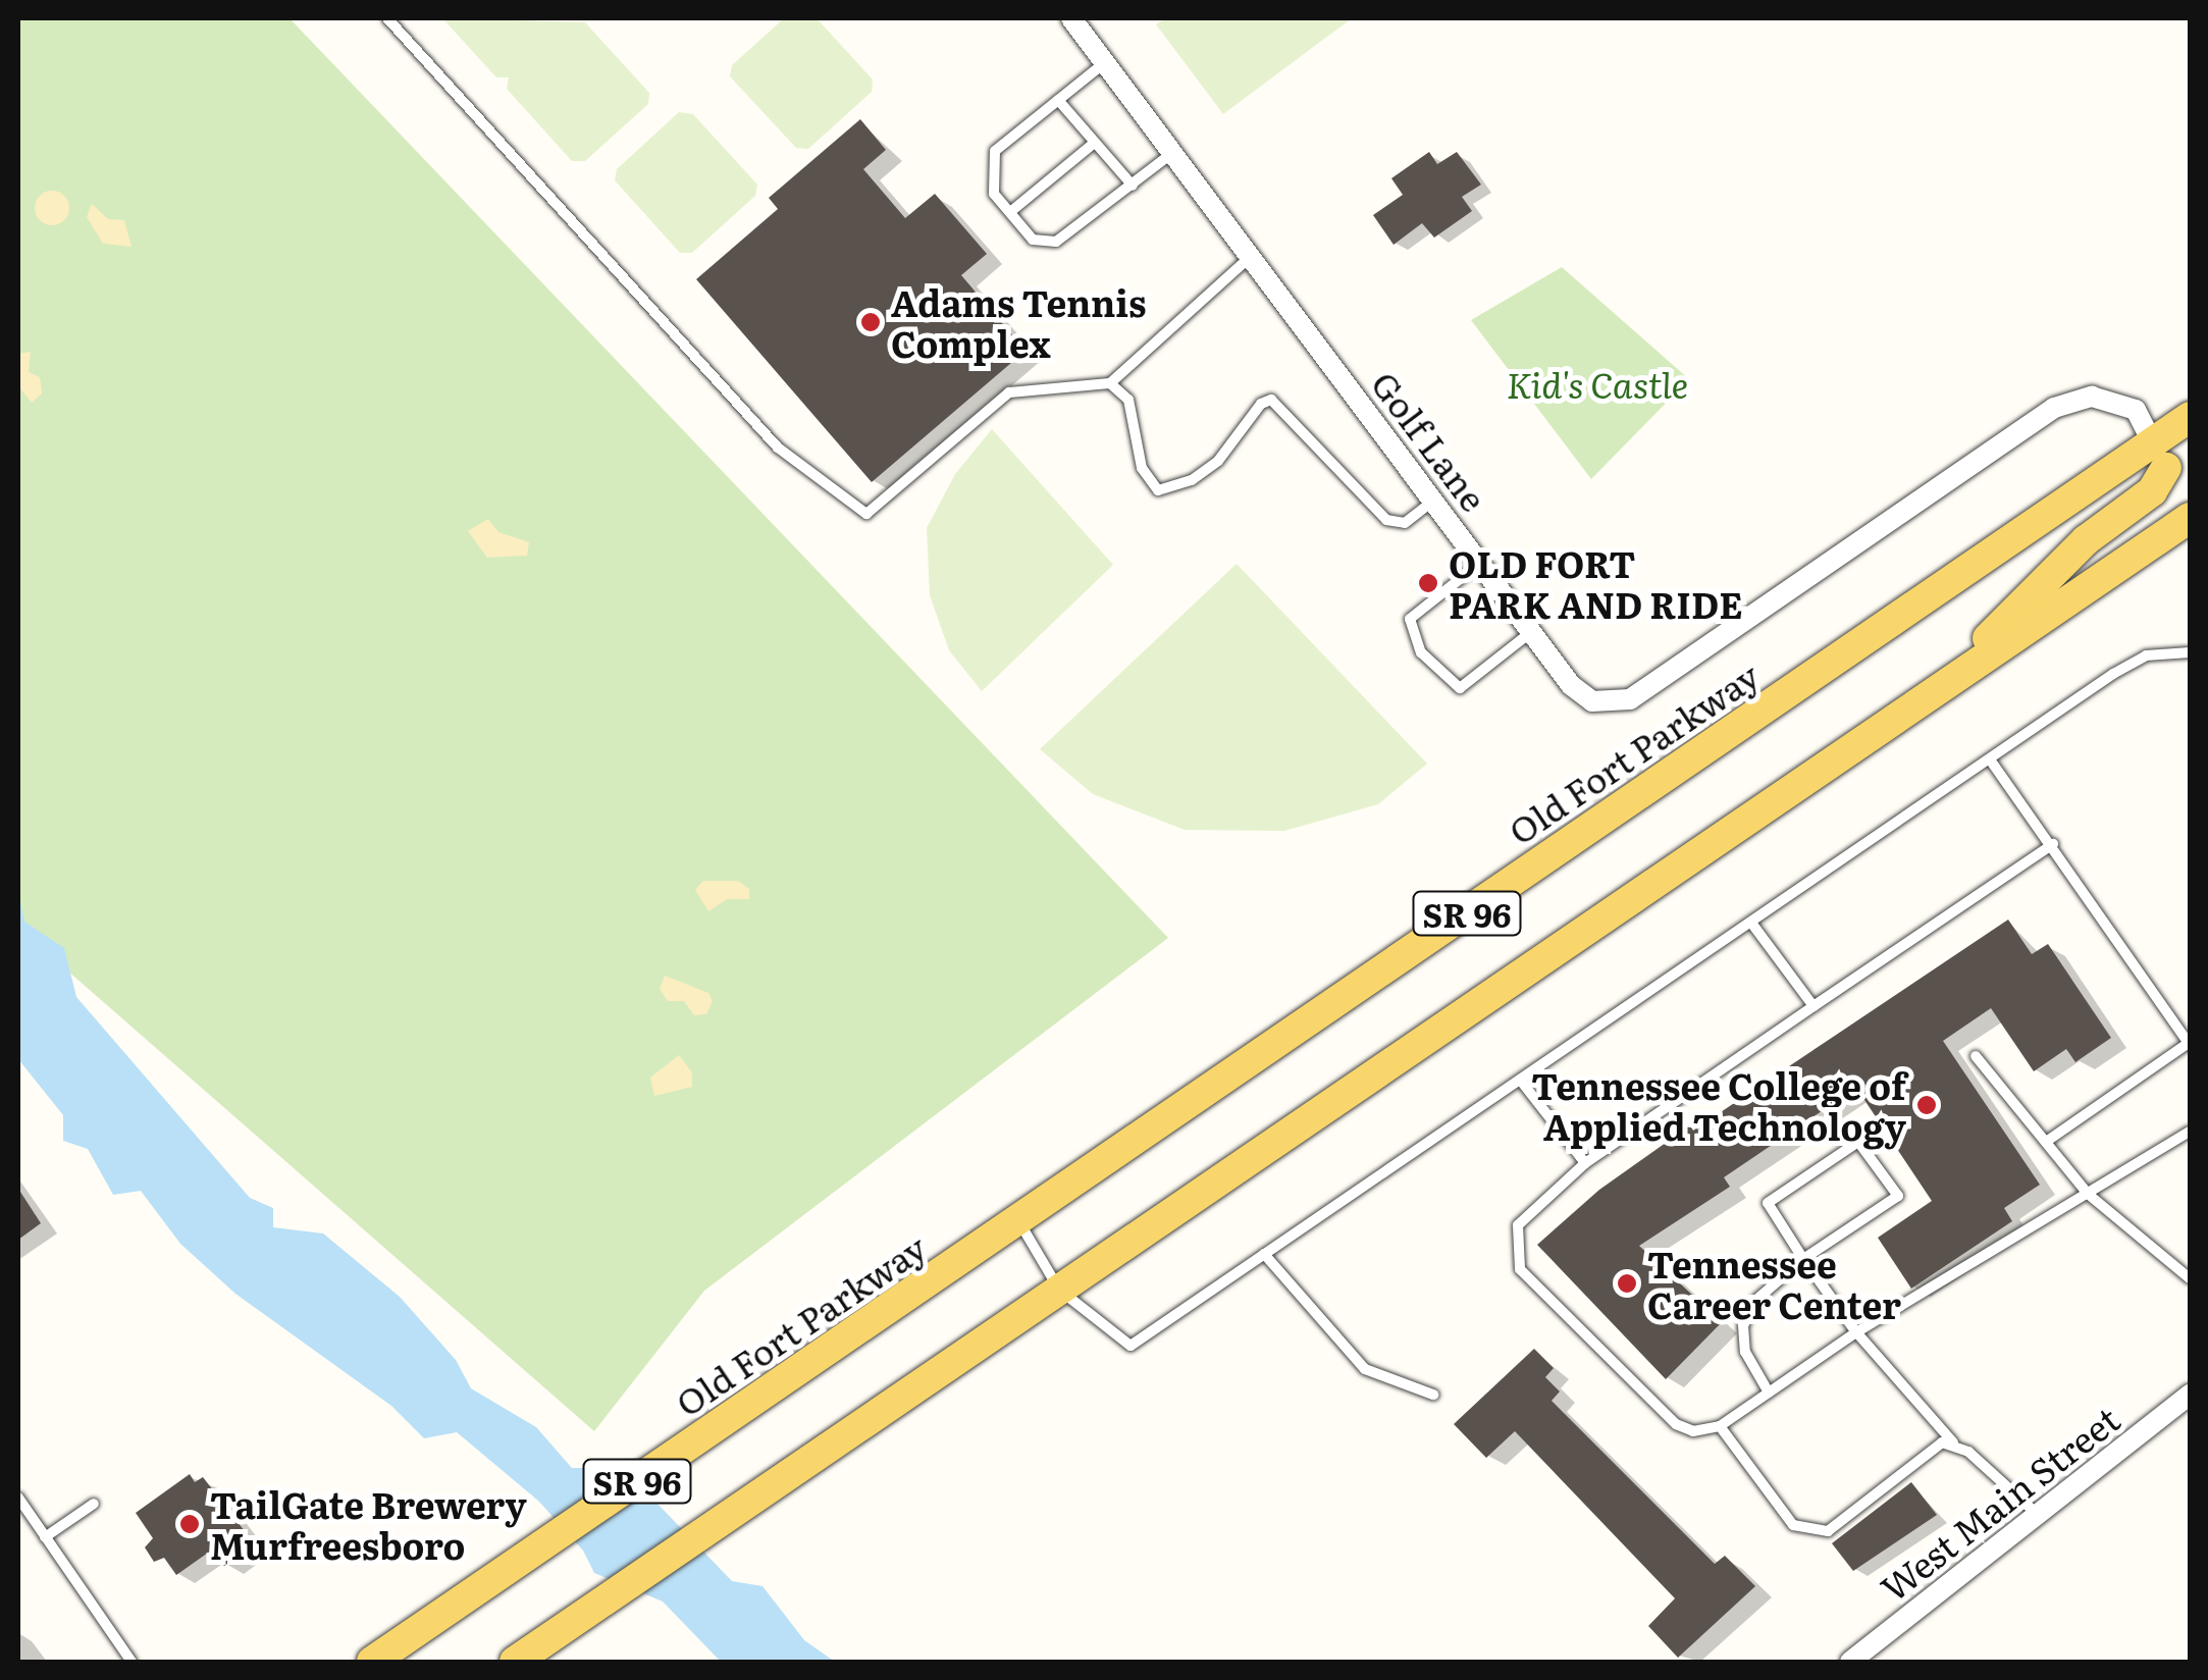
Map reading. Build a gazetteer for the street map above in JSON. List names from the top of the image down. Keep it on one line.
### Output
{"streets":{"main road":["Old Fort Parkway","SR 96"],"street":["Golf Lane","West Main Street"]},"crossings":[["Golf Lane","Old Fort Parkway"]],"parks":["Kid's Castle"],"places":["Adams Tennis Complex","OLD FORT PARK AND RIDE","Tennessee College of Applied Technology","Tennessee Career Center","TailGate Brewery Murfreesboro"]}
